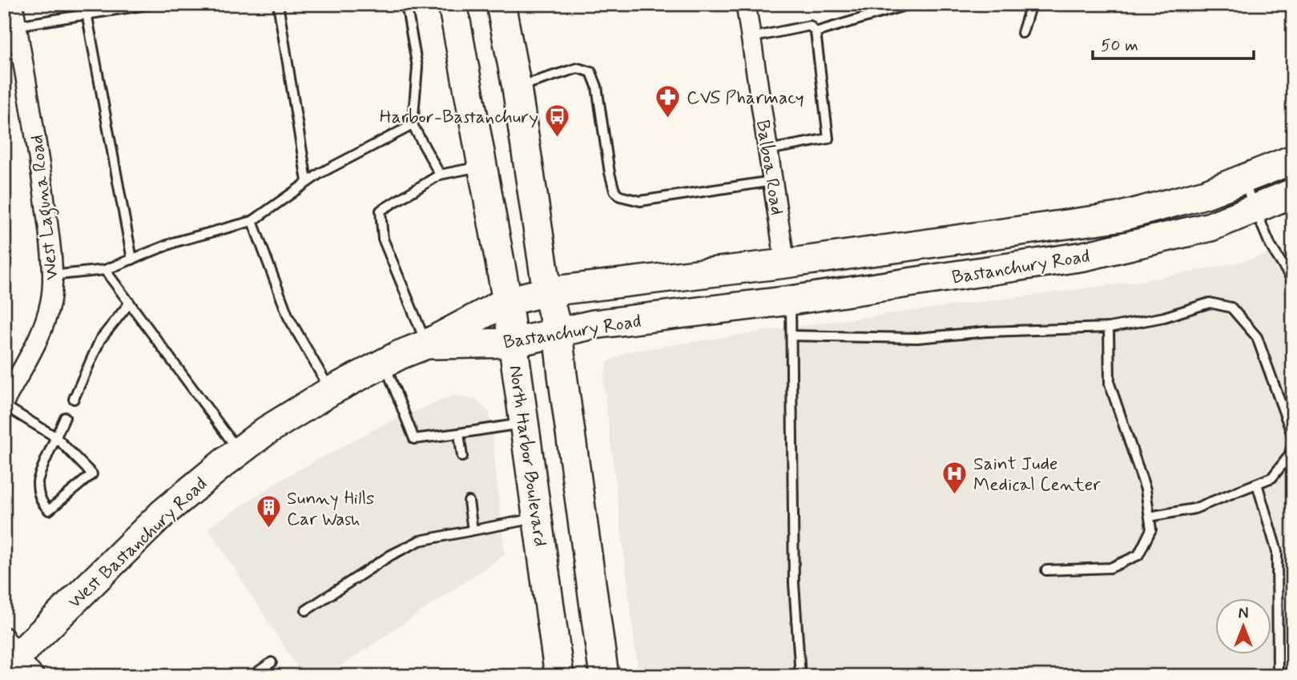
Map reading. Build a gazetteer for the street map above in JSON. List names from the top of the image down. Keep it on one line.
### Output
{"streets":{"main road":["Bastanchury Road","North Harbor Boulevard","West Bastanchury Road"],"street":["Balboa Road","West Laguna Road"]},"crossings":[["Balboa Road","Bastanchury Road"],["Bastanchury Road","North Harbor Boulevard"],["Bastanchury Road","West Bastanchury Road"]],"places":{"pharmacy":["CVS Pharmacy"],"bus stop":["Harbor-Bastanchury"],"hospital":["Saint Jude Medical Center"],"building":["Sunny Hills Car Wash"]},"scale_bar":"50 m","north":"top"}
